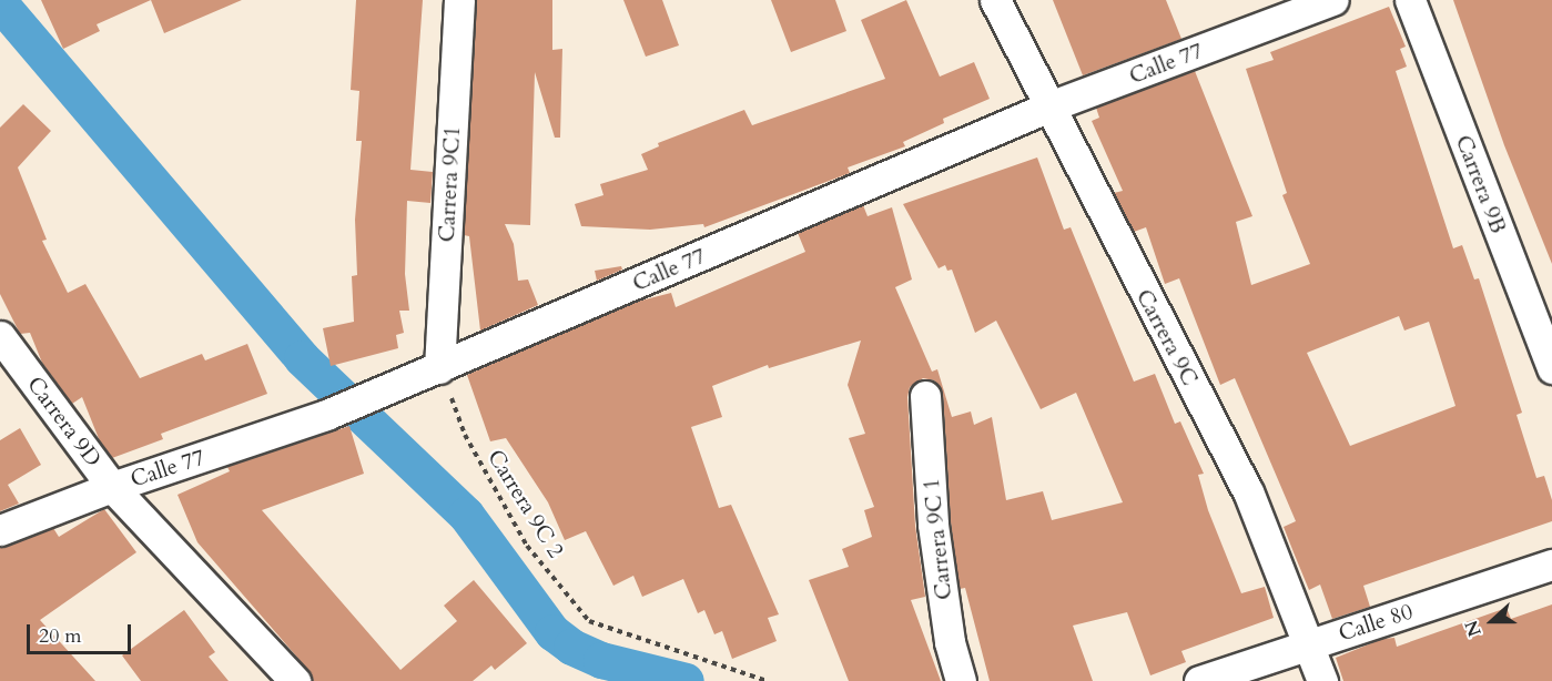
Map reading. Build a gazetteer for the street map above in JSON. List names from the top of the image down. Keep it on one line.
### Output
{"streets":{"street":["Calle 77","Carrera 9C1","Carrera 9B","Carrera 9C","Carrera 9D","Carrera 9C 1","Calle 80"],"path":["Carrera 9C 2"]},"crossings":[["Calle 77","Carrera 9C1"],["Calle 77","Carrera 9C"],["Calle 77","Carrera 9D"],["Calle 77","Carrera 9C 2"],["Carrera 9C1","Carrera 9C 2"],["Carrera 9C","Calle 80"]],"scale_bar":"20 m","north":"left"}
